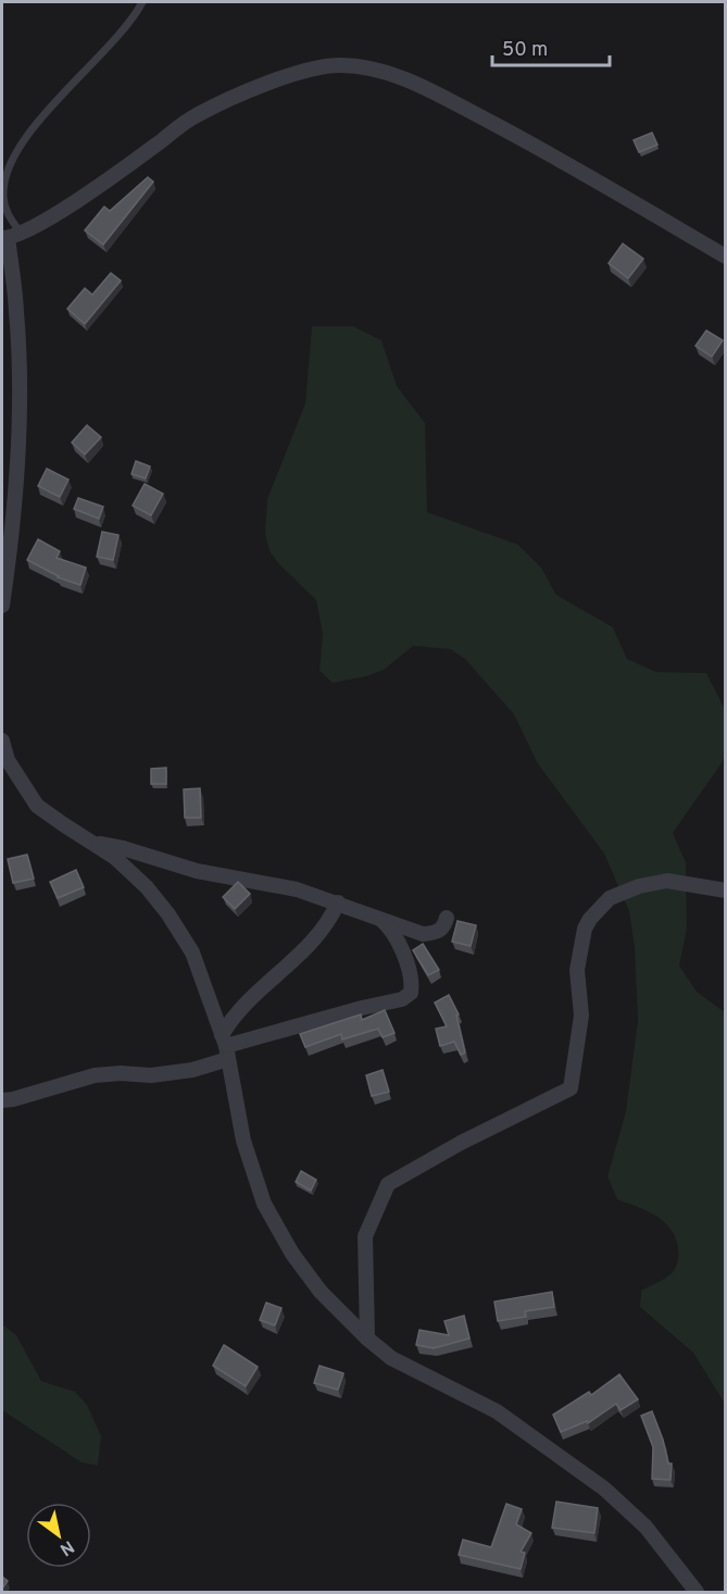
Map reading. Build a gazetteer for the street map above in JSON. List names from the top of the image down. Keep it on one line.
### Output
{"scale_bar":"50 m","north":"bottom right"}
